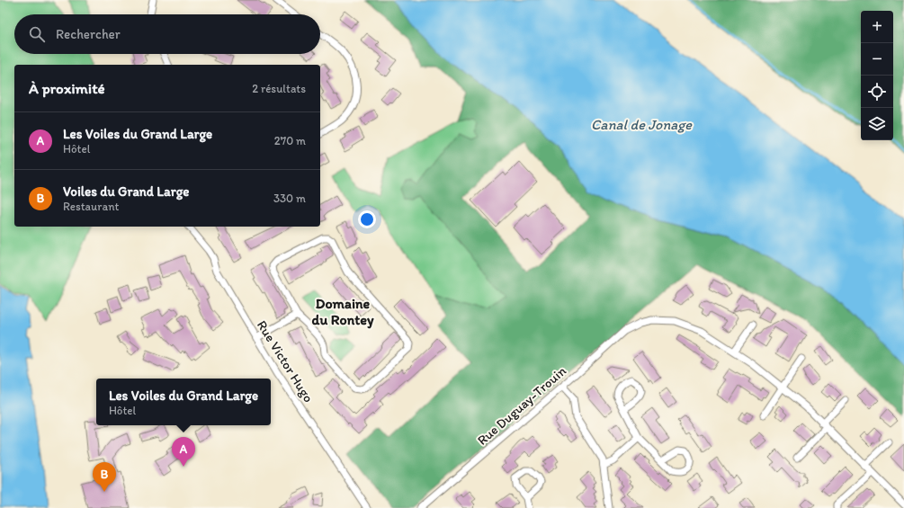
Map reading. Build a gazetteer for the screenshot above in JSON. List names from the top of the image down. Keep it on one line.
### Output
{"streets":{"street":["Rue Victor Hugo","Rue Duguay-Trouin"]},"districts":["Domaine du Rontey"],"water":["Canal de Jonage"],"page":{"map_buttons":["+","−"],"search":"Rechercher","heading":["À proximité","2 résultats"],"list":[{"mark":"A","name":"Les Voiles du Grand Large","note":"Hôtel","value":"270 m"},{"mark":"B","name":"Voiles du Grand Large","note":"Restaurant","value":"330 m"}],"popup":["Les Voiles du Grand Large","Hôtel"],"pins":["A","B"]}}
